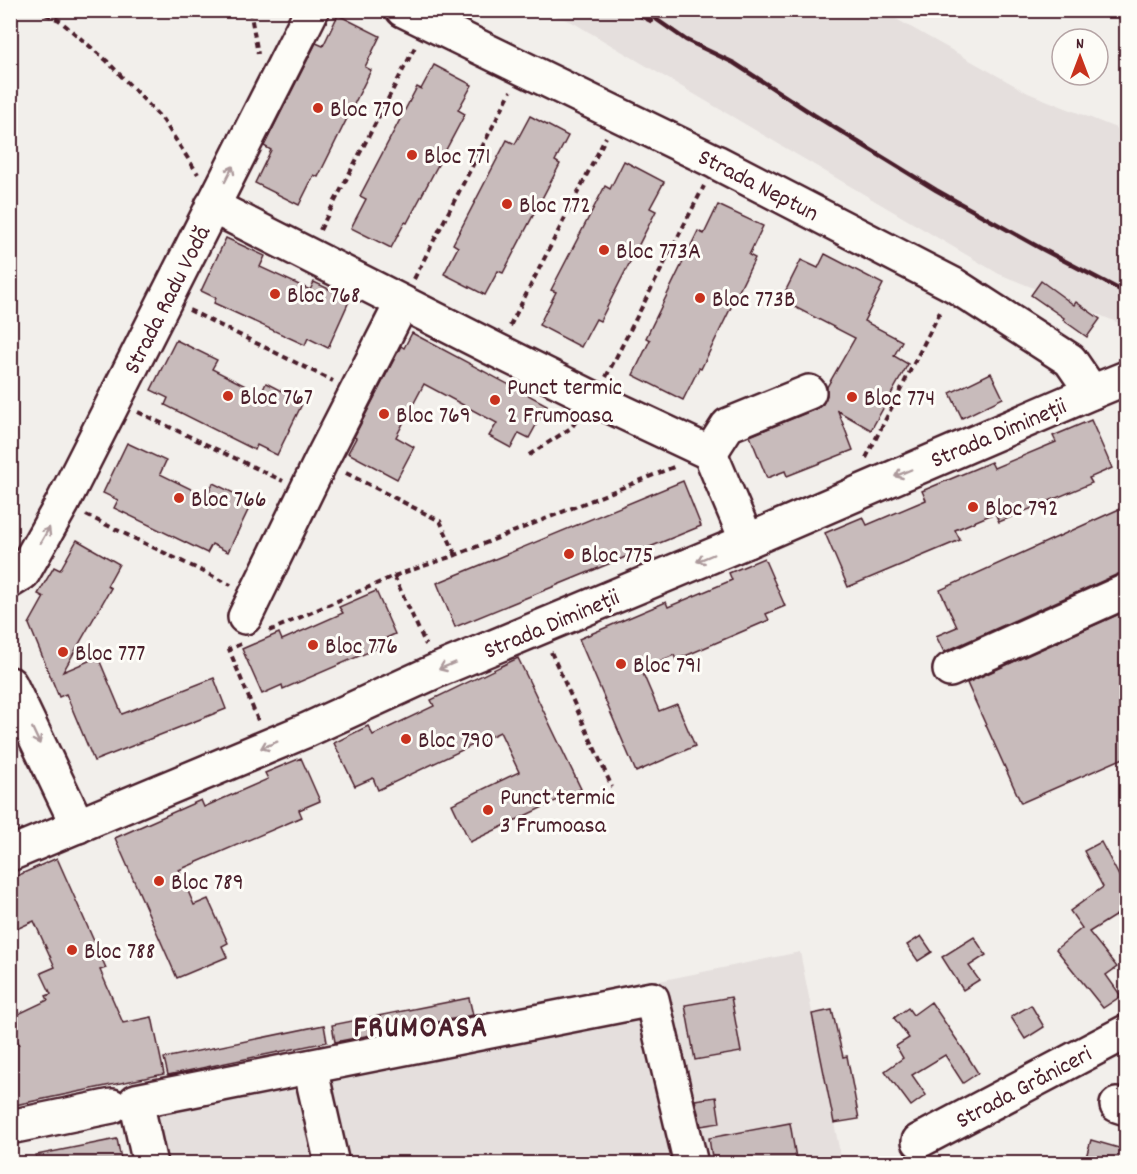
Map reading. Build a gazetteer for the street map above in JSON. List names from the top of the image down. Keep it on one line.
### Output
{"streets":{"street":["Strada Neptun","Strada Radu Vodă","Strada Dimineții","Strada Grăniceri"]},"crossings":[["Strada Neptun","Strada Dimineții"]],"one_way":["Strada Radu Vodă","Strada Dimineții"],"districts":["FRUMOASA"],"places":["Bloc 770","Bloc 771","Bloc 772","Bloc 773A","Bloc 768","Bloc 773B","Bloc 767","Bloc 774","Punct termic 2 Frumoasa","Bloc 769","Bloc 766","Bloc 792","Bloc 775","Bloc 776","Bloc 777","Bloc 791","Bloc 790","Punct termic 3 Frumoasa","Bloc 789","Bloc 788"],"north":"top"}
